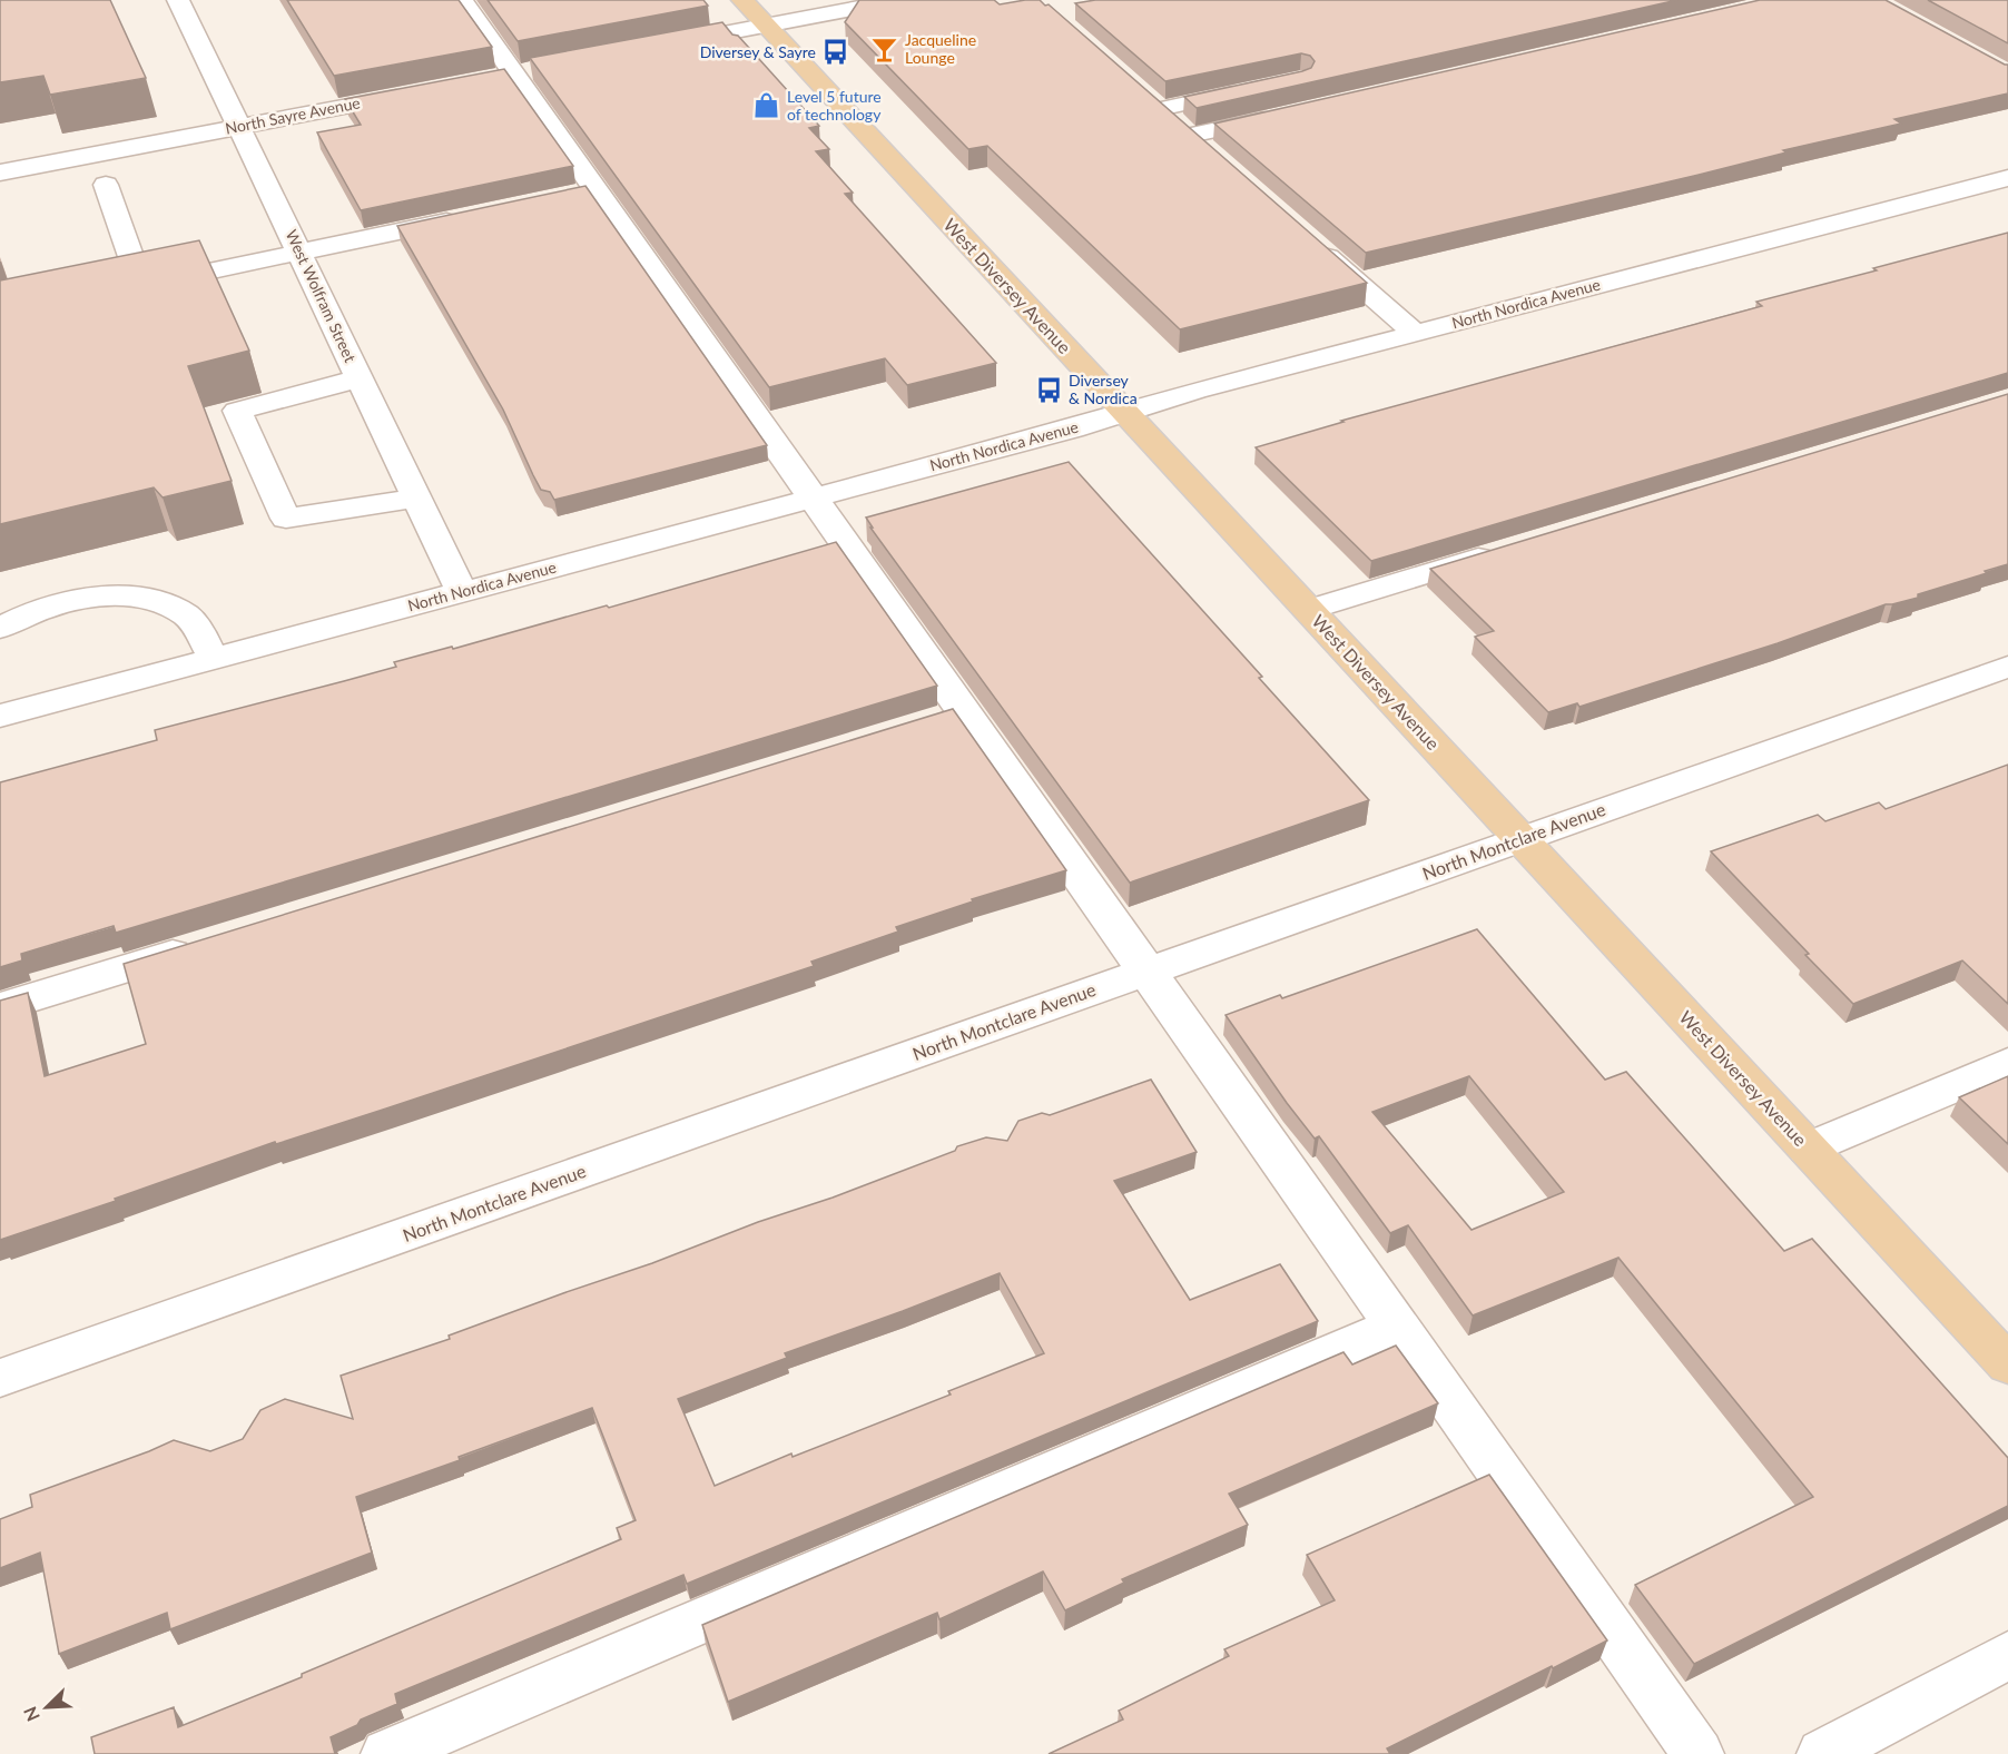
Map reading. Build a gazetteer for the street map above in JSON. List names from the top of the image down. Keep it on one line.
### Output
{"streets":{"main road":["West Diversey Avenue"],"street":["North Sayre Avenue","West Wolfram Street","North Nordica Avenue","North Montclare Avenue"]},"crossings":[["North Sayre Avenue","West Wolfram Street"],["West Diversey Avenue","North Nordica Avenue"],["West Diversey Avenue","North Montclare Avenue"],["West Wolfram Street","North Nordica Avenue"]],"places":{"bar":["Jacqueline Lounge"],"bus stop":["Diversey & Sayre","Diversey & Nordica"],"shop":["Level 5 future of technology"]},"north":"bottom left"}
